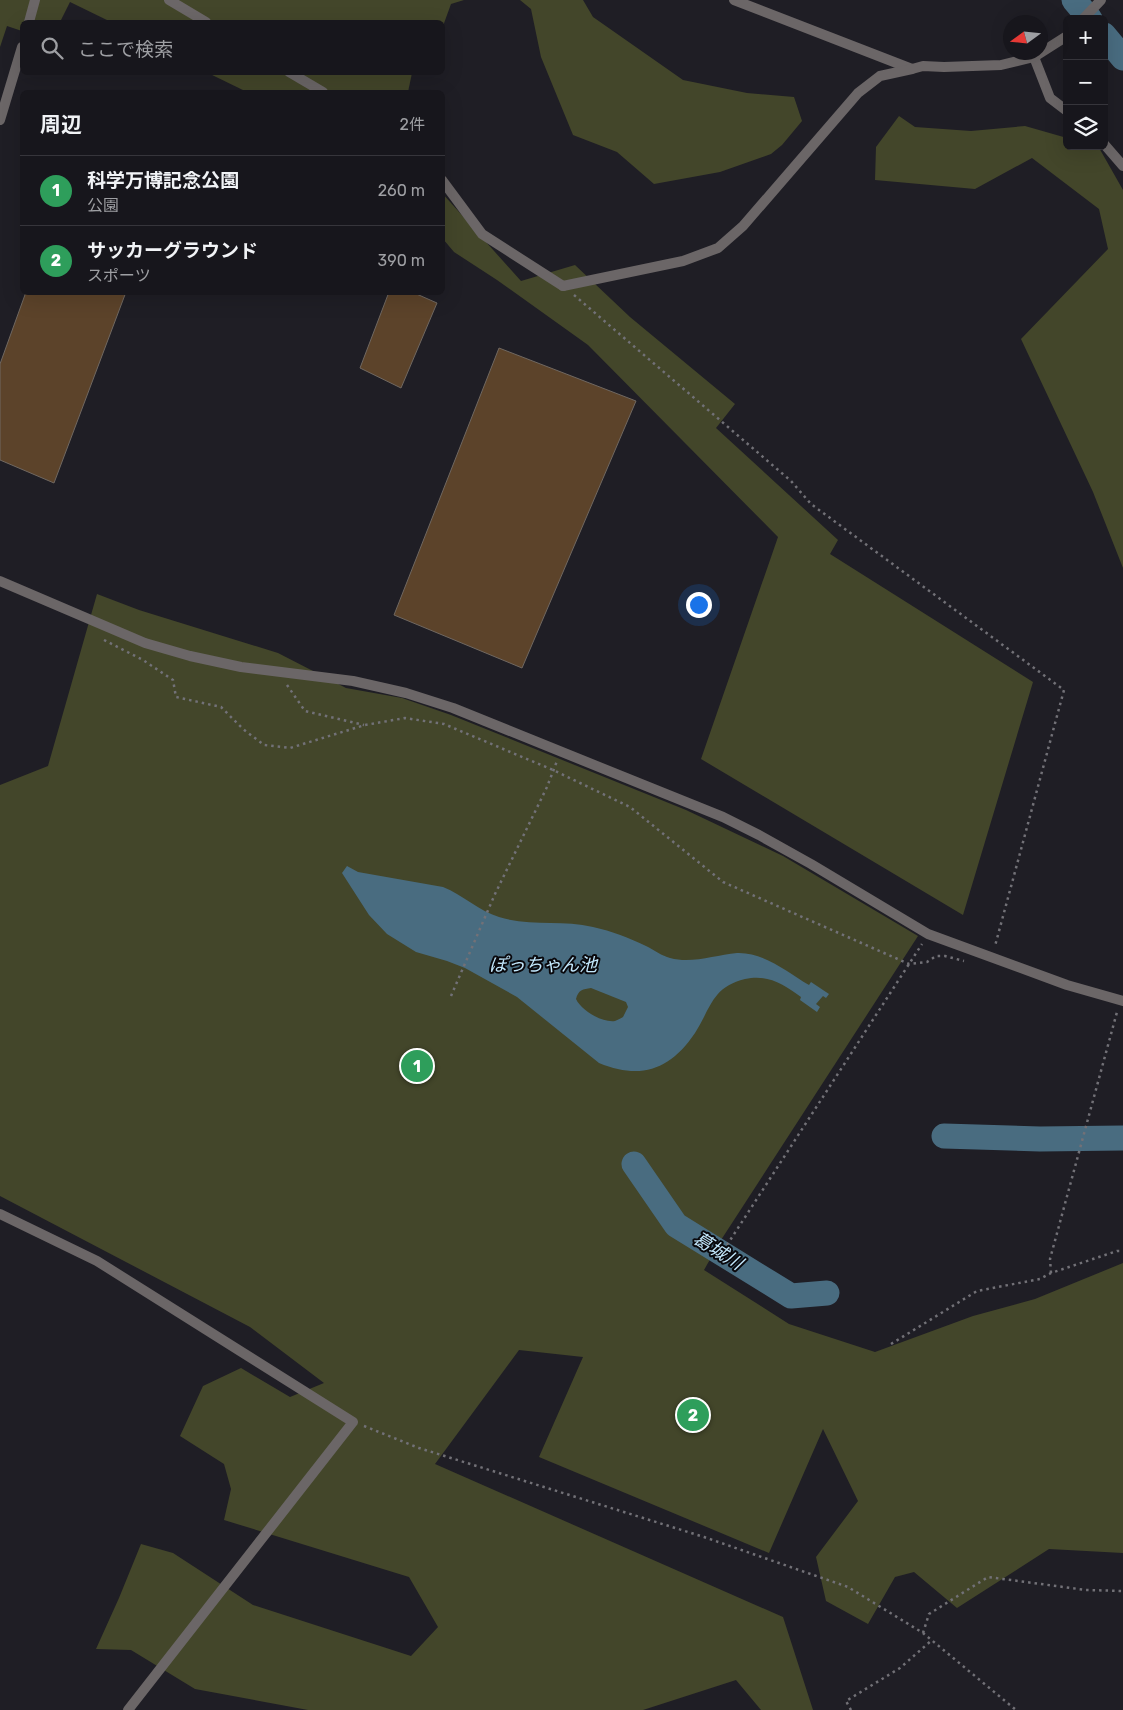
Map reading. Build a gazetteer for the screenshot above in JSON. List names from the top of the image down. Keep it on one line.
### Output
{"water":["ぽっちゃん池","葛城川"],"north":"left","page":{"map_buttons":["+","−"],"search":"ここで検索","heading":["周辺","2件"],"list":[{"mark":"1","name":"科学万博記念公園","note":"公園","value":"260 m"},{"mark":"2","name":"サッカーグラウンド","note":"スポーツ","value":"390 m"}],"pins":["1","2"]}}
